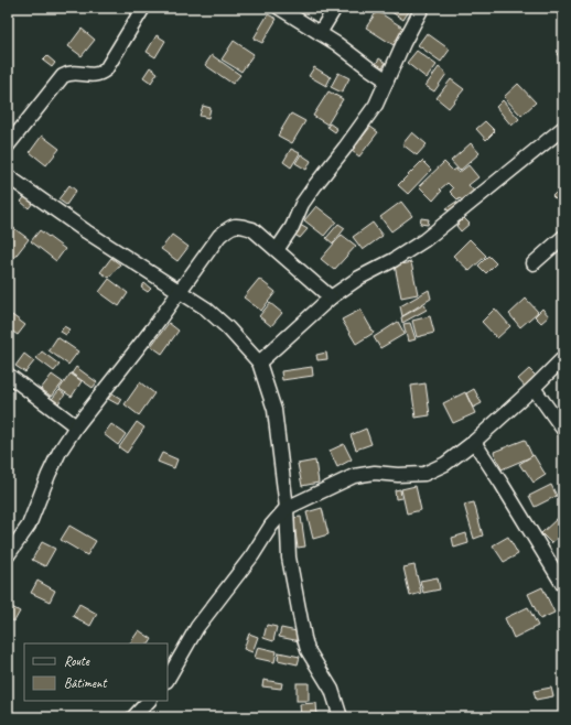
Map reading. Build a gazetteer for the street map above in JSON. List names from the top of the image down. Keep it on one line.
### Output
{"legend":["Route","Bâtiment"]}
